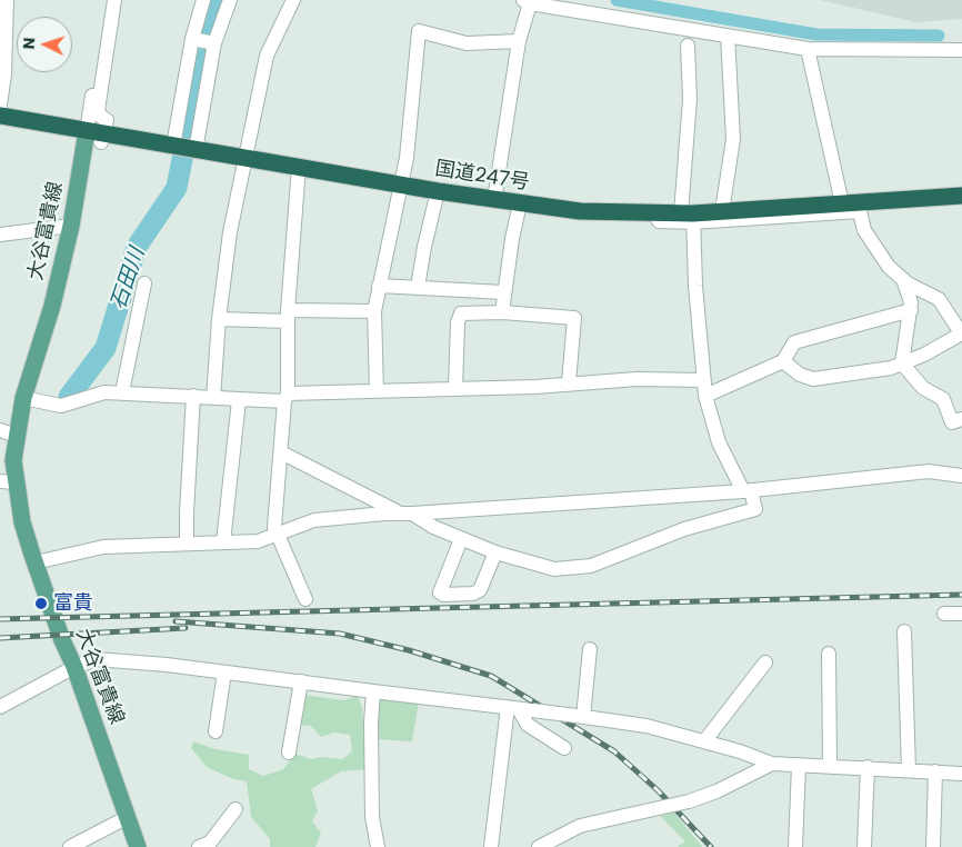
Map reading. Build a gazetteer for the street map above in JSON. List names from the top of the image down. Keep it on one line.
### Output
{"streets":{"highway":["国道247号"],"main road":["大谷富貴線"]},"crossings":[["国道247号","大谷富貴線"]],"water":["石田川"],"places":["富貴"],"north":"left"}
